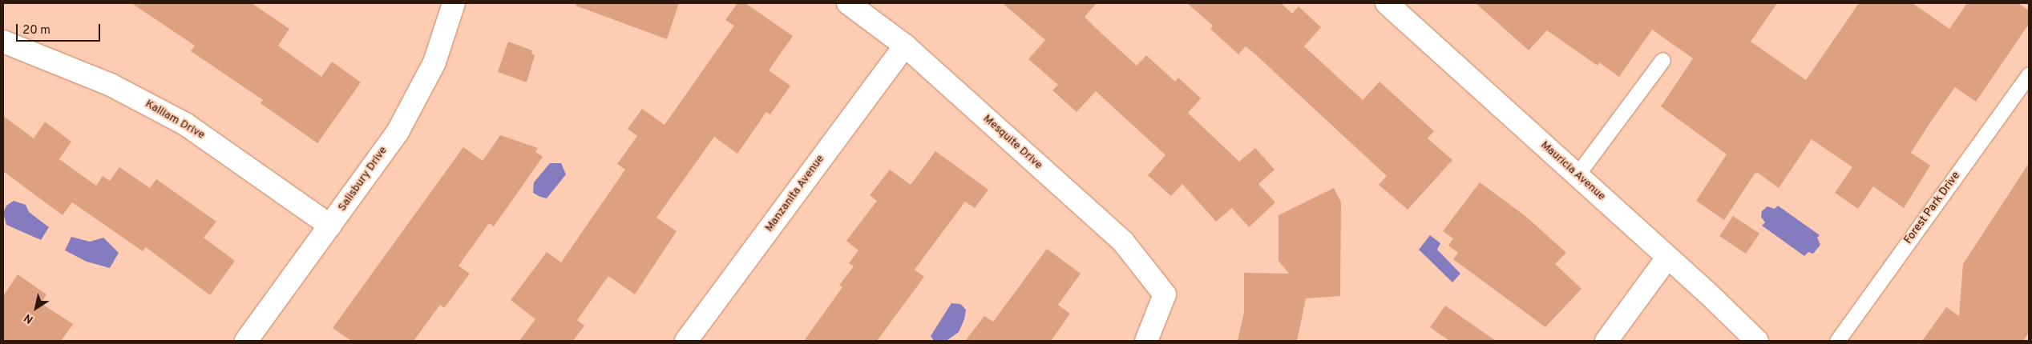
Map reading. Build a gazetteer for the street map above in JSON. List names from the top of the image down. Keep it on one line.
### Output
{"streets":{"street":["Kalliam Drive","Mesquite Drive","Mauricia Avenue","Salisbury Drive","Manzanita Avenue"],"lane":["Forest Park Drive"]},"crossings":[["Kalliam Drive","Salisbury Drive"],["Mesquite Drive","Manzanita Avenue"]],"scale_bar":"20 m","north":"bottom left"}
